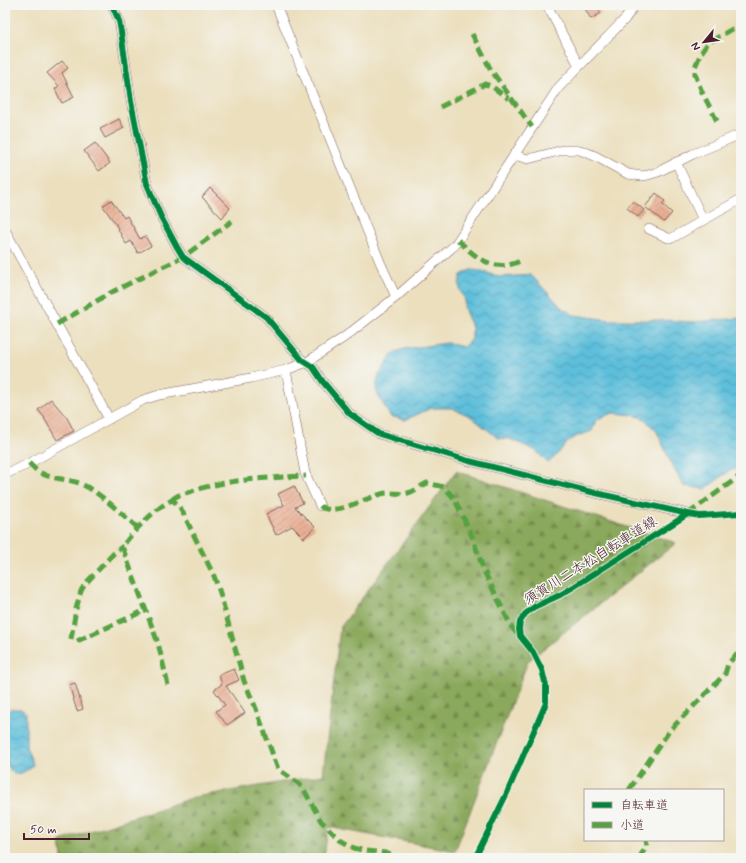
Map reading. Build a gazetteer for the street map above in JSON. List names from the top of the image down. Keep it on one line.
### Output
{"streets":{"cycle path":["須賀川二本松自転車道線"]},"legend":["自転車道","小道"],"scale_bar":"50 m","north":"bottom left"}
